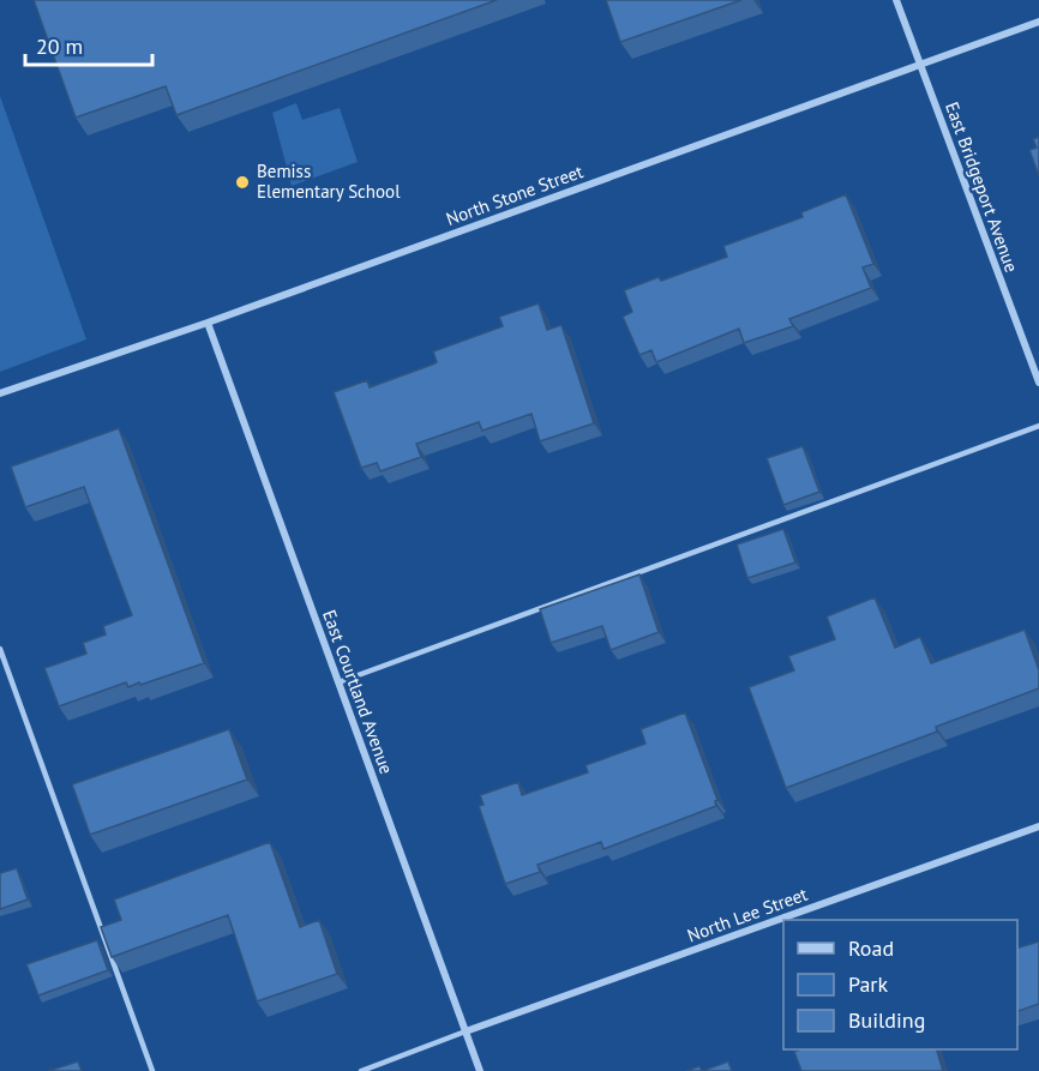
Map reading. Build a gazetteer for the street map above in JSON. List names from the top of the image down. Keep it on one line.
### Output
{"streets":{"street":["East Bridgeport Avenue","North Stone Street","East Courtland Avenue","North Lee Street"]},"crossings":[["East Bridgeport Avenue","North Stone Street"],["North Stone Street","East Courtland Avenue"],["East Courtland Avenue","North Lee Street"]],"places":["Bemiss Elementary School"],"legend":["Road","Park","Building"],"scale_bar":"20 m"}
